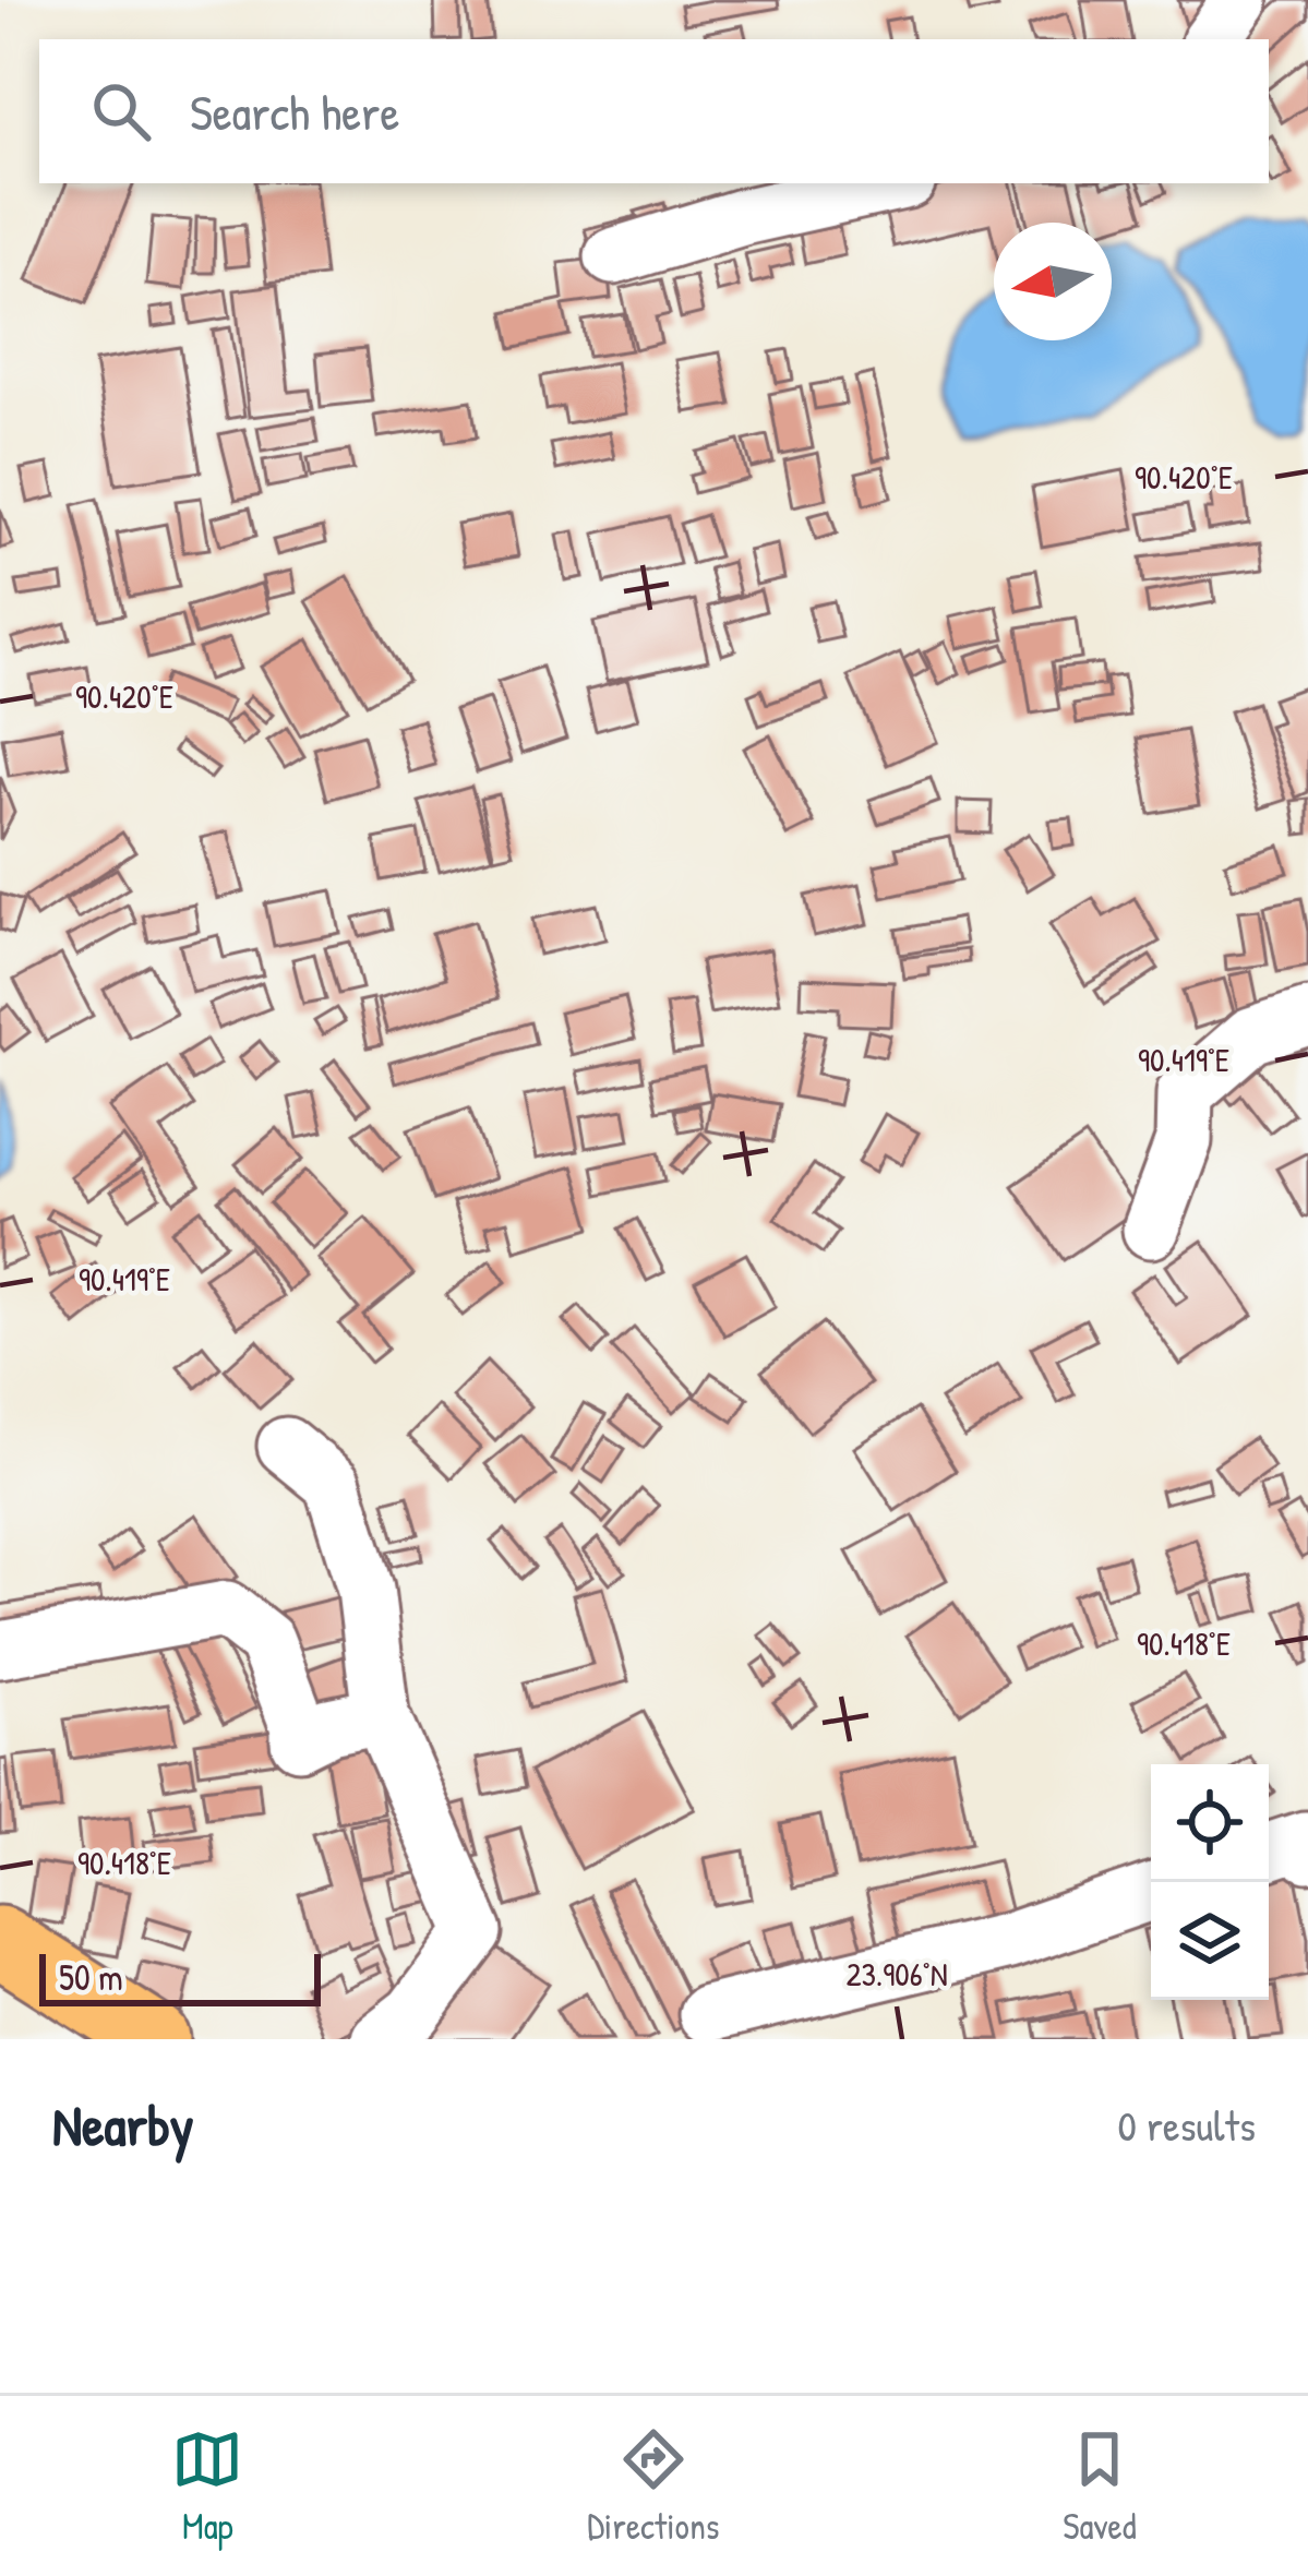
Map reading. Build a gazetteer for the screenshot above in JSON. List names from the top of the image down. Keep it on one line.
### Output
{"scale_bar":"50 m","north":"left","page":{"search":"Search here","scale":"50 m","heading":["Nearby","0 results"],"nav":["Map","Directions","Saved"]},"coordinates":["90.420°E","90.419°E","90.418°E","23.906°N"]}
